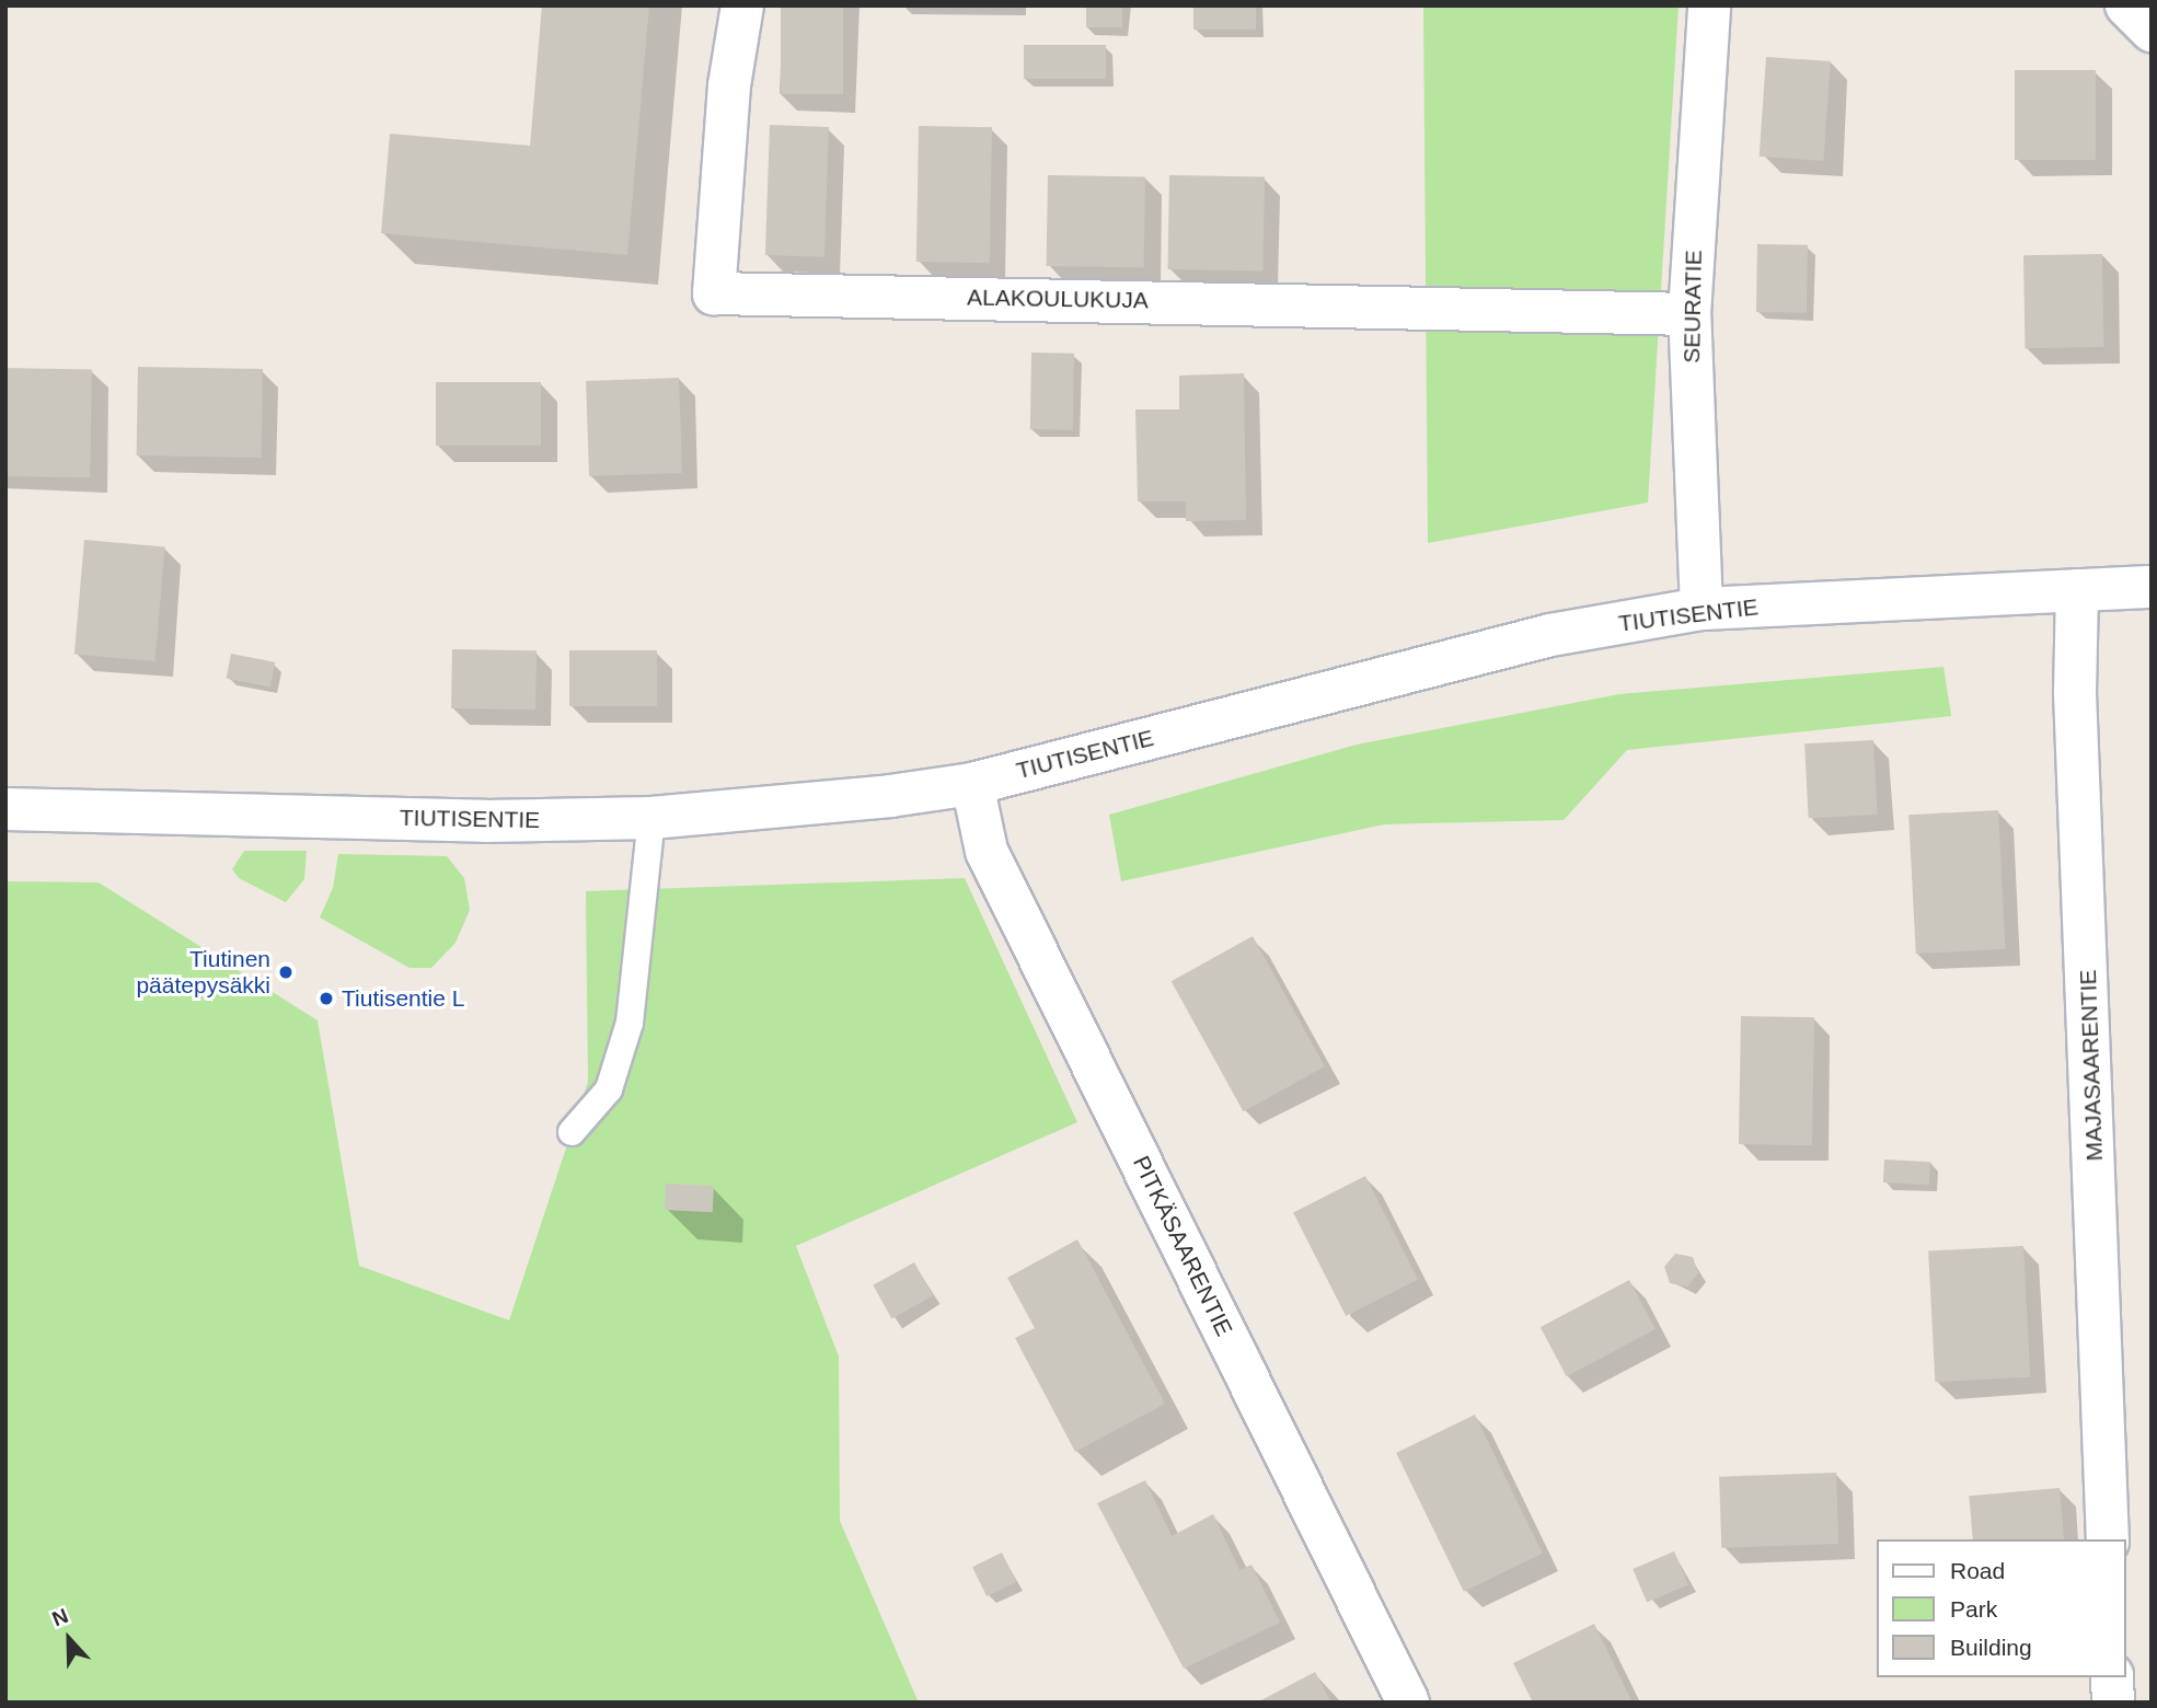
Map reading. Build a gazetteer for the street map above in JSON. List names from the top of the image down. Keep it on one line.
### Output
{"streets":{"street":["ALAKOULUKUJA","SEURATIE","TIUTISENTIE","MAJASAARENTIE","PITKÄSAARENTIE"]},"crossings":[["ALAKOULUKUJA","SEURATIE"],["SEURATIE","TIUTISENTIE"],["TIUTISENTIE","MAJASAARENTIE"],["TIUTISENTIE","PITKÄSAARENTIE"]],"places":["Tiutinen päätepysäkki","Tiutisentie L"],"legend":["Road","Park","Building"],"north":"top"}
